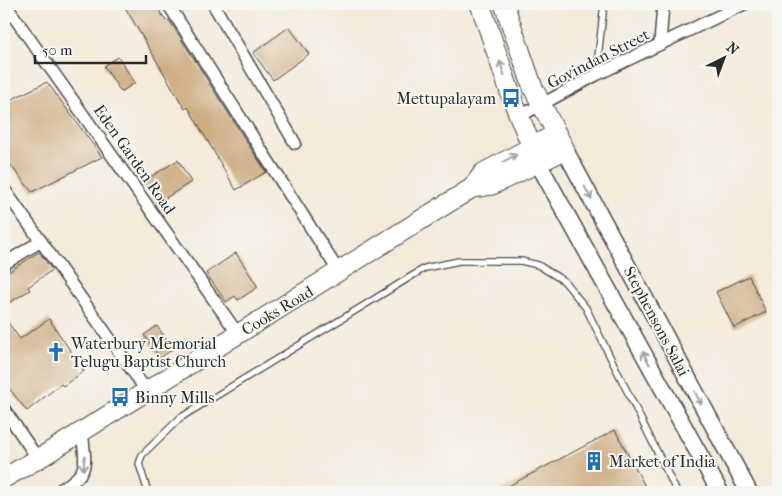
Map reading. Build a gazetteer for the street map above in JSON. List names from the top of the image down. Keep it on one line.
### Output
{"streets":{"main road":["Cooks Road","Stephensons Salai"],"street":["Govindan Street","Eden Garden Road"]},"crossings":[["Eden Garden Road","Cooks Road"],["Cooks Road","Stephensons Salai"]],"places":{"bus stop":["Mettupalayam","Binny Mills"],"church":["Waterbury Memorial Telugu Baptist Church"],"building":["Market of India"]},"scale_bar":"50 m","north":"top right"}
